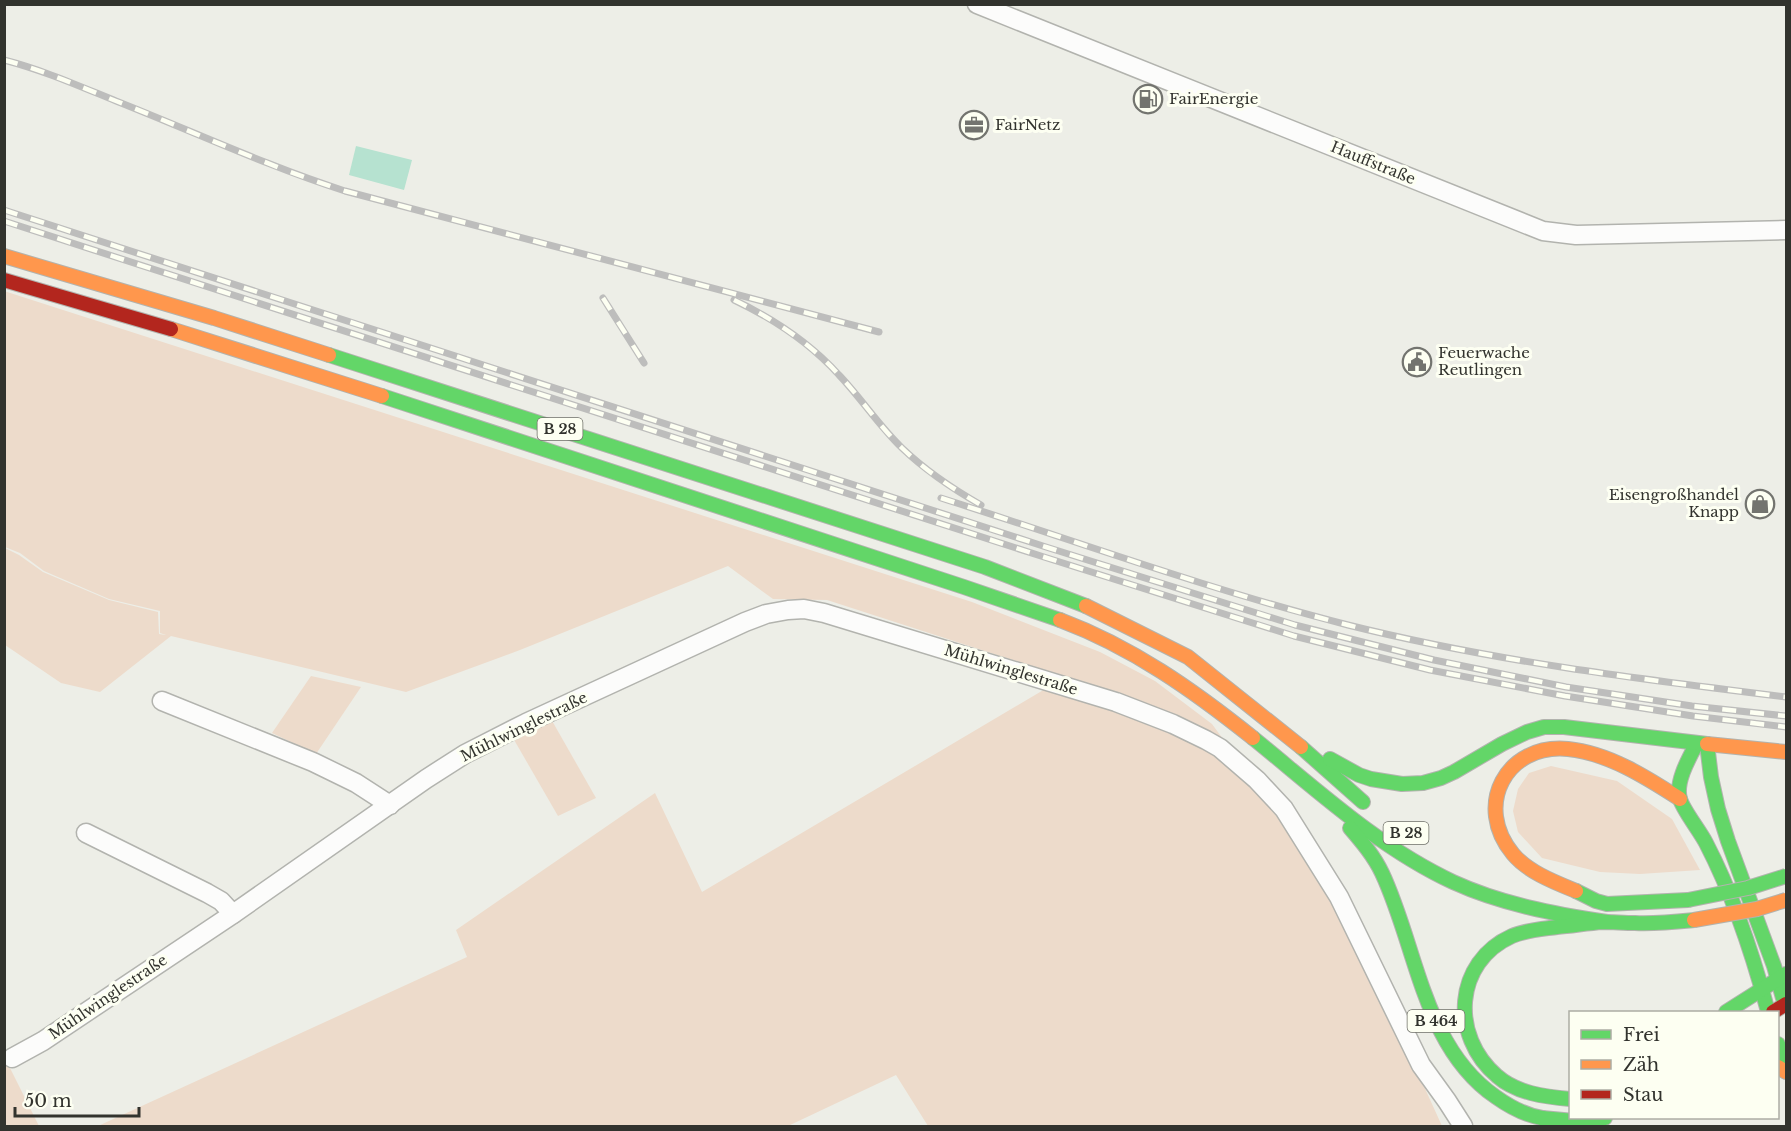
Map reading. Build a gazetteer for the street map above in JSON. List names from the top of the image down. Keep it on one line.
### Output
{"streets":{"main road":["B 28","B 464"],"street":["Hauffstraße","Mühlwinglestraße"]},"crossings":[["B 28","B 464"]],"places":{"fuel station":["FairEnergie"],"office":["FairNetz"],"public building":["Feuerwache Reutlingen"],"shop":["Eisengroßhandel Knapp"]},"legend":["Frei","Zäh","Stau"],"scale_bar":"50 m"}
